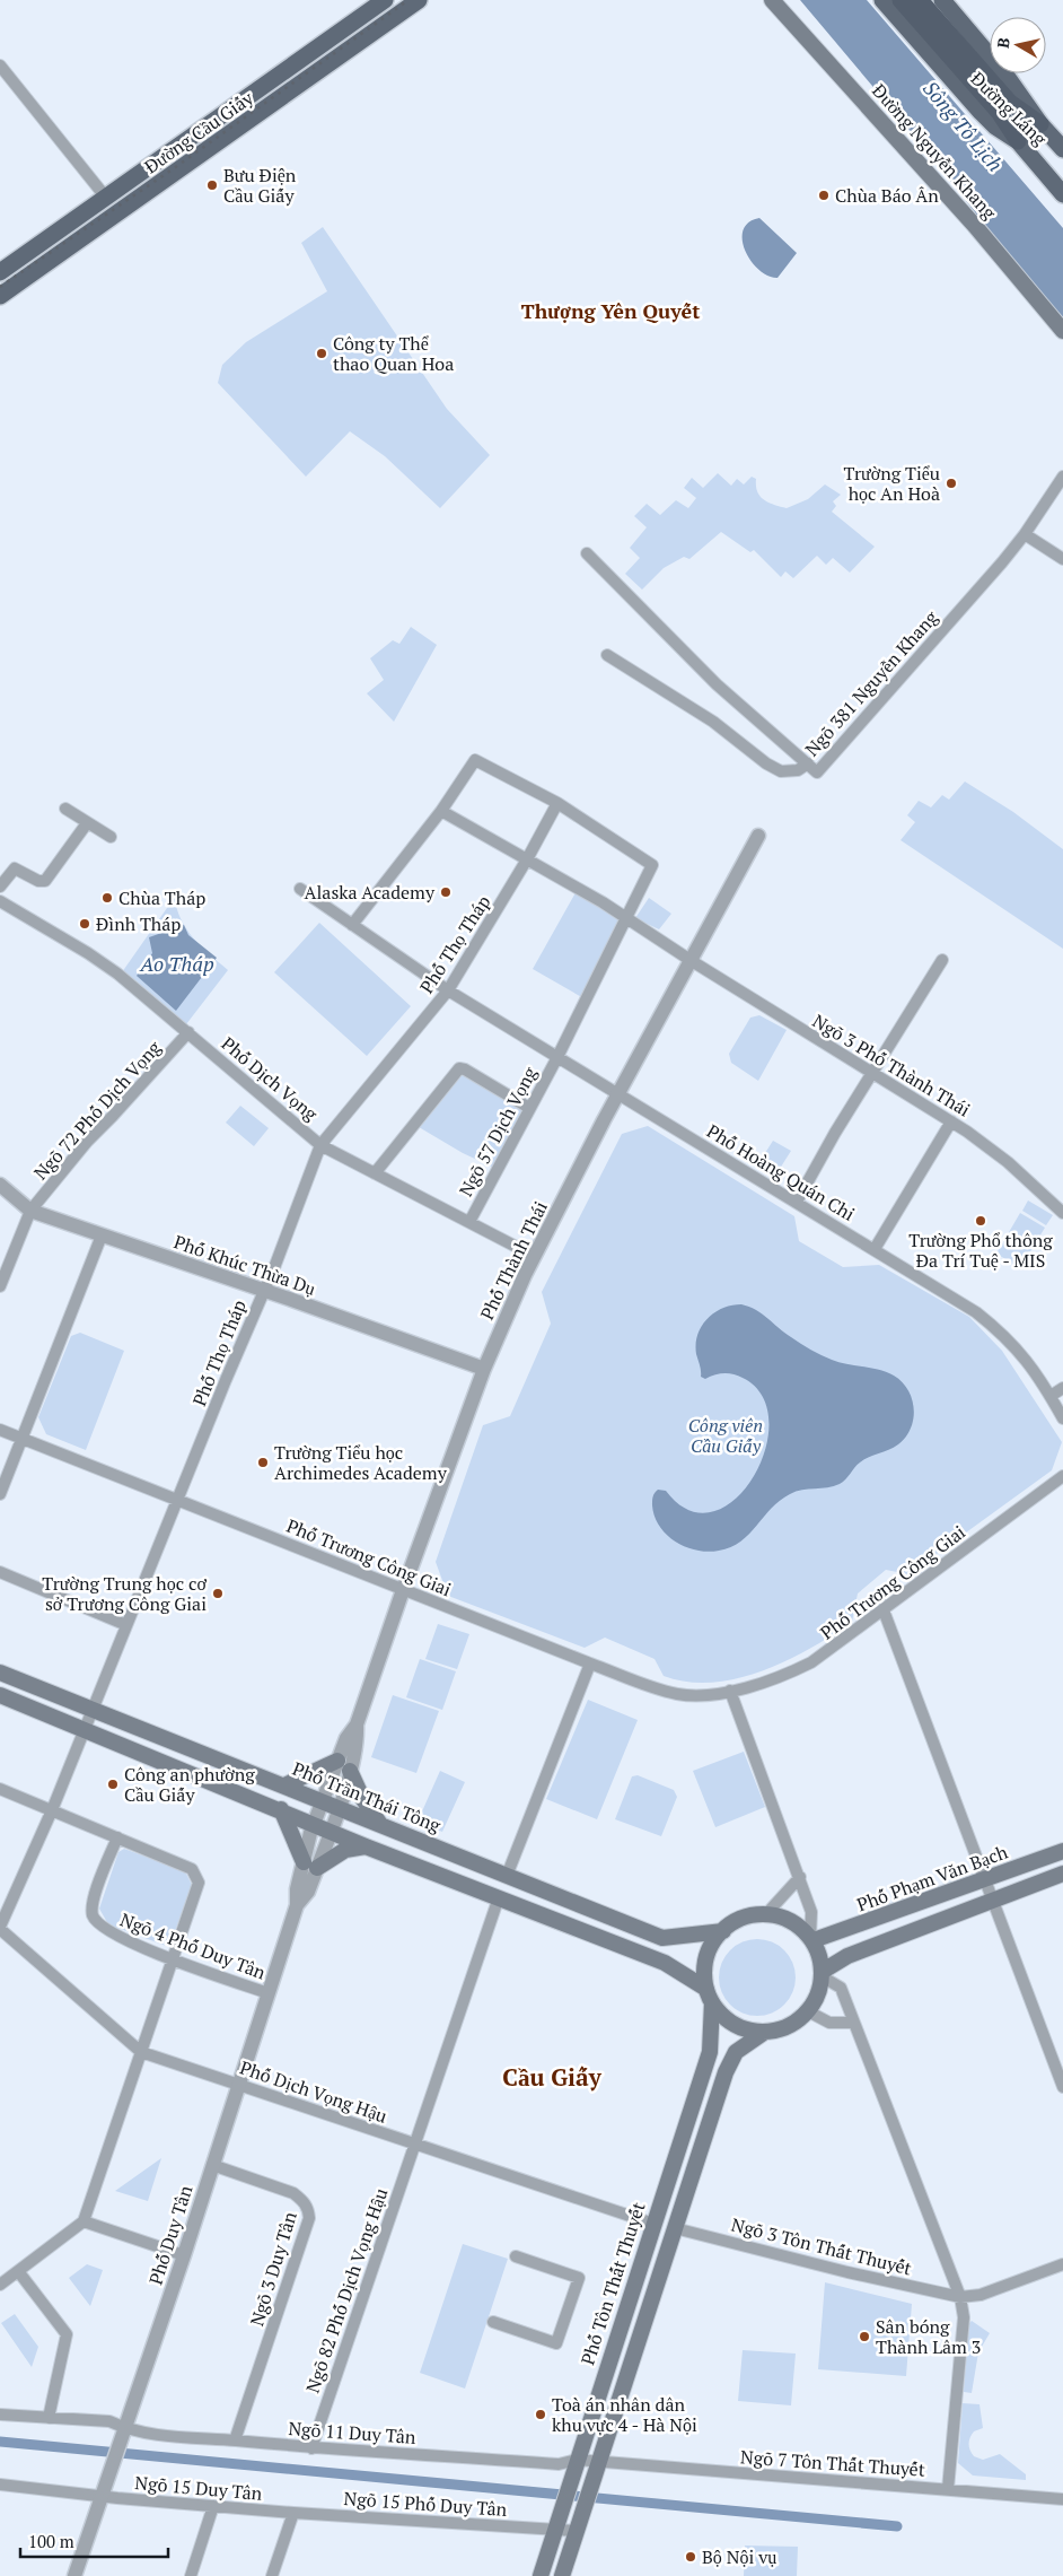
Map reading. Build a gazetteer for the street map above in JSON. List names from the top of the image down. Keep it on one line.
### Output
{"streets":{"main road":["Đường Láng","Đường Cầu Giấy","Đường Nguyễn Khang","Phố Trần Thái Tông","Phố Phạm Văn Bạch","Phố Tôn Thất Thuyết"],"street":["Ngõ 381 Nguyễn Khang","Phố Thọ Tháp","Ngõ 3 Phố Thành Thái","Phố Dịch Vọng","Ngõ 72 Phố Dịch Vọng","Ngõ 57 Dịch Vọng","Phố Hoàng Quán Chi","Phố Thành Thái","Phố Khúc Thừa Dụ","Phố Trương Công Giai","Ngõ 4 Phố Duy Tân","Phố Dịch Vọng Hậu","Phố Duy Tân","Ngõ 3 Tôn Thất Thuyết","Ngõ 3 Duy Tân","Ngõ 82 Phố Dịch Vọng Hậu","Ngõ 11 Duy Tân","Ngõ 7 Tôn Thất Thuyết","Ngõ 15 Duy Tân","Ngõ 15 Phố Duy Tân"]},"crossings":[["Phố Thọ Tháp","Ngõ 3 Phố Thành Thái"],["Phố Thọ Tháp","Phố Dịch Vọng"],["Phố Thọ Tháp","Ngõ 57 Dịch Vọng"],["Phố Thọ Tháp","Phố Hoàng Quán Chi"],["Phố Thọ Tháp","Phố Khúc Thừa Dụ"],["Phố Thọ Tháp","Phố Trương Công Giai"],["Phố Thọ Tháp","Phố Trần Thái Tông"],["Phố Thọ Tháp","Phố Dịch Vọng Hậu"],["Ngõ 3 Phố Thành Thái","Ngõ 57 Dịch Vọng"],["Ngõ 3 Phố Thành Thái","Phố Thành Thái"],["Phố Dịch Vọng","Ngõ 72 Phố Dịch Vọng"],["Phố Dịch Vọng","Ngõ 57 Dịch Vọng"],["Phố Dịch Vọng","Phố Thành Thái"],["Ngõ 72 Phố Dịch Vọng","Phố Khúc Thừa Dụ"],["Ngõ 57 Dịch Vọng","Phố Hoàng Quán Chi"],["Phố Hoàng Quán Chi","Phố Thành Thái"],["Phố Thành Thái","Phố Khúc Thừa Dụ"],["Phố Thành Thái","Phố Trương Công Giai"],["Phố Thành Thái","Phố Trần Thái Tông"],["Phố Thành Thái","Phố Duy Tân"],["Phố Trần Thái Tông","Phố Phạm Văn Bạch"],["Phố Trần Thái Tông","Phố Tôn Thất Thuyết"],["Phố Phạm Văn Bạch","Phố Tôn Thất Thuyết"],["Ngõ 4 Phố Duy Tân","Phố Duy Tân"],["Phố Dịch Vọng Hậu","Phố Duy Tân"],["Phố Dịch Vọng Hậu","Phố Tôn Thất Thuyết"],["Phố Dịch Vọng Hậu","Ngõ 82 Phố Dịch Vọng Hậu"],["Phố Duy Tân","Ngõ 3 Duy Tân"],["Phố Duy Tân","Ngõ 11 Duy Tân"],["Phố Duy Tân","Ngõ 15 Duy Tân"],["Ngõ 3 Duy Tân","Ngõ 11 Duy Tân"],["Phố Tôn Thất Thuyết","Ngõ 11 Duy Tân"],["Phố Tôn Thất Thuyết","Ngõ 15 Phố Duy Tân"],["Ngõ 82 Phố Dịch Vọng Hậu","Ngõ 11 Duy Tân"],["Ngõ 11 Duy Tân","Ngõ 7 Tôn Thất Thuyết"],["Ngõ 15 Duy Tân","Ngõ 15 Phố Duy Tân"]],"districts":["Thượng Yên Quyết","Cầu Giấy"],"water":["Sông Tô Lịch","Ao Tháp"],"parks":["Công viên Cầu Giấy"],"places":["Bưu Điện Cầu Giấy","Chùa Báo Ân","Công ty Thể thao Quan Hoa","Trường Tiểu học An Hoà","Alaska Academy","Chùa Tháp","Đình Tháp","Trường Phổ thông Đa Trí Tuệ - MIS","Trường Tiểu học Archimedes Academy","Trường Trung học cơ sở Trương Công Giai","Công an phường Cầu Giấy","Sân bóng Thành Lâm 3","Toà án nhân dân khu vực 4 - Hà Nội","Bộ Nội vụ"],"scale_bar":"100 m","north":"left"}
